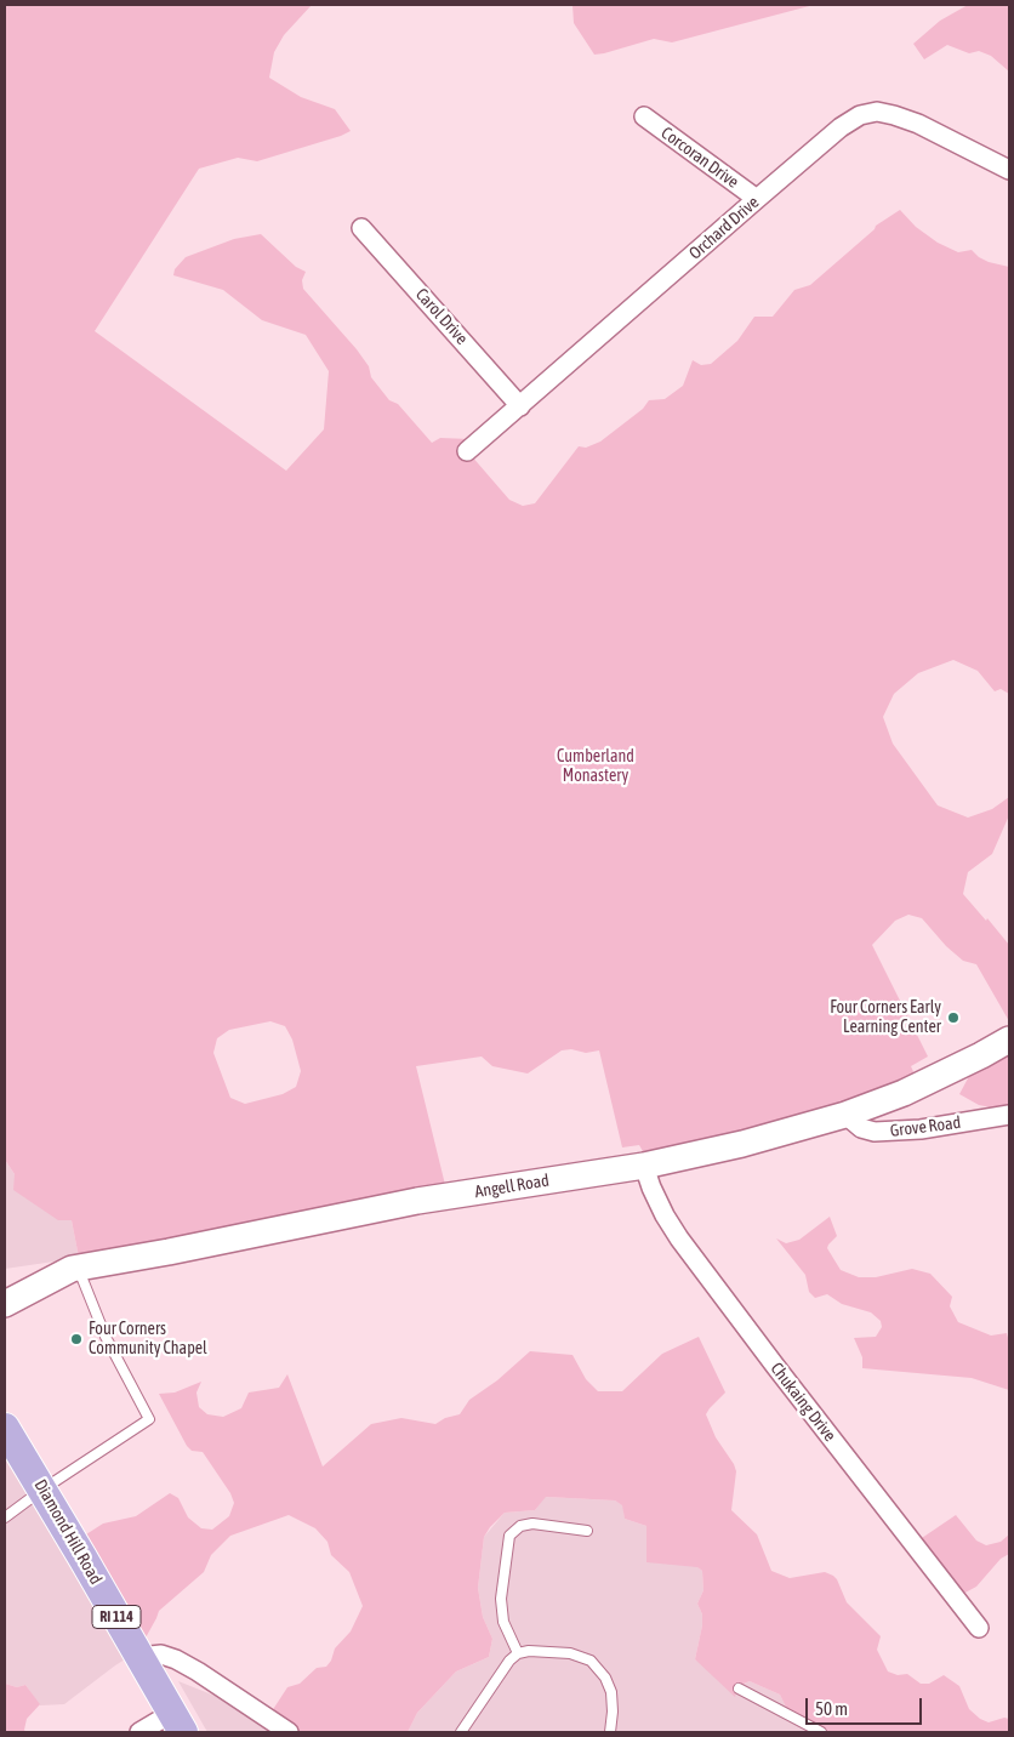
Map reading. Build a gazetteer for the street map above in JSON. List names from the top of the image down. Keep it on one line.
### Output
{"streets":{"main road":["Angell Road","Diamond Hill Road","RI 114"],"street":["Corcoran Drive","Orchard Drive","Carol Drive","Grove Road","Chukaing Drive"]},"crossings":[["Corcoran Drive","Orchard Drive"],["Orchard Drive","Carol Drive"],["Grove Road","Angell Road"],["Angell Road","Chukaing Drive"]],"parks":["Cumberland Monastery"],"places":["Four Corners Early Learning Center","Four Corners Community Chapel"],"scale_bar":"50 m"}
